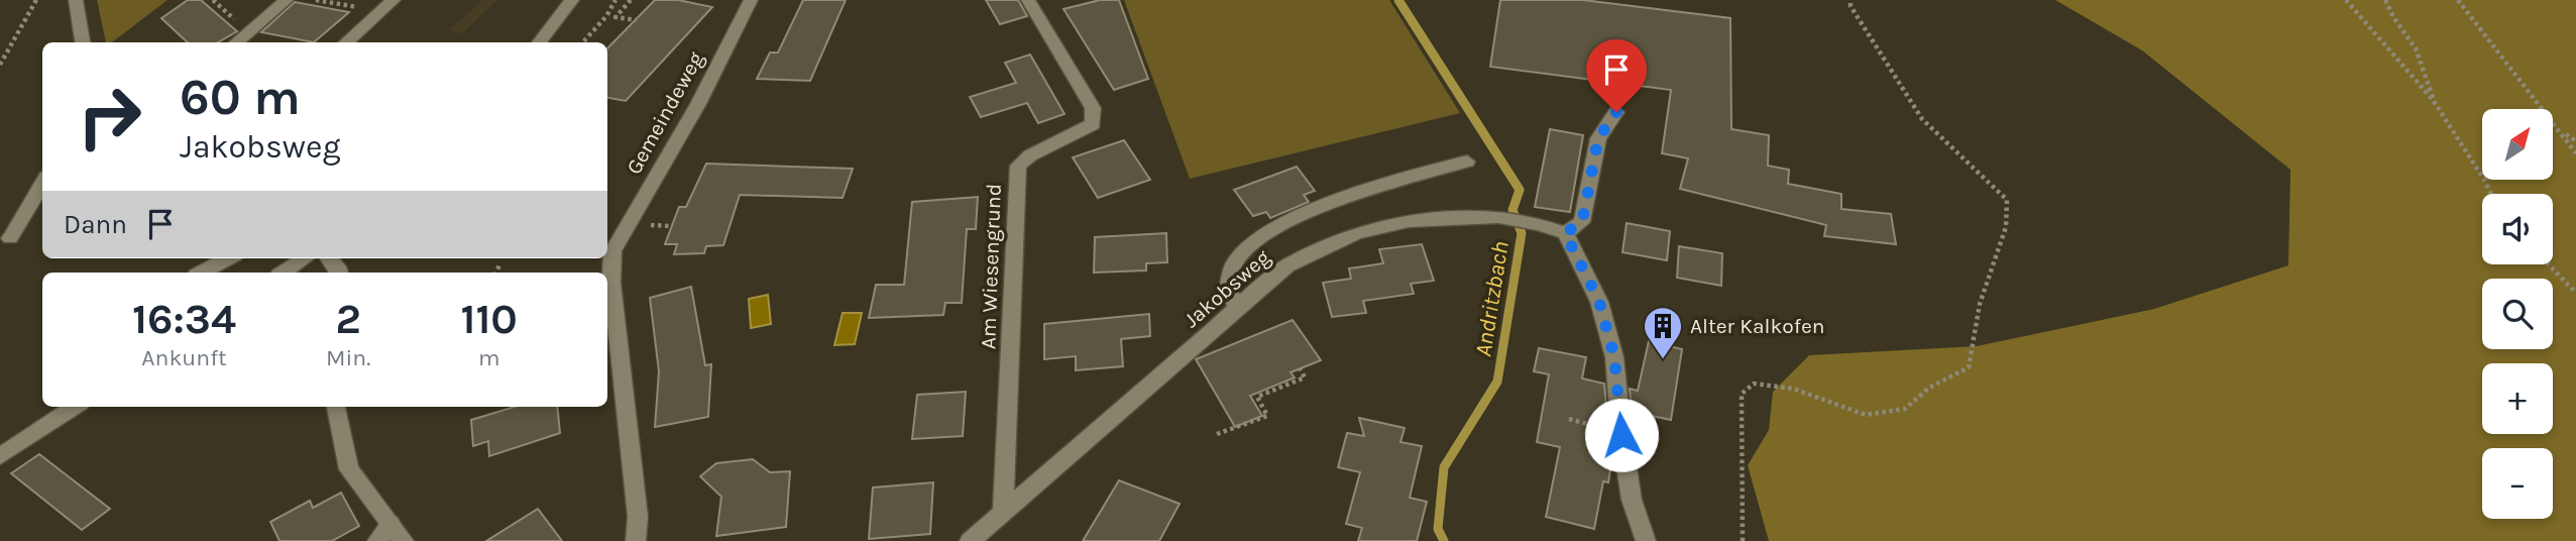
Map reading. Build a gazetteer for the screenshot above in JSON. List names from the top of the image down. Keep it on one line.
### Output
{"streets":{"street":["Gemeindeweg","Am Wiesengrund","Jakobsweg"]},"crossings":[["Am Wiesengrund","Jakobsweg"]],"water":["Andritzbach"],"places":{"building":["Alter Kalkofen"]},"north":"top right","page":{"turn":["60 m","Jakobsweg"],"map_buttons":["+","−"],"then":"Dann","eta":["16:34","Ankunft","2","Min.","110","m"]}}
